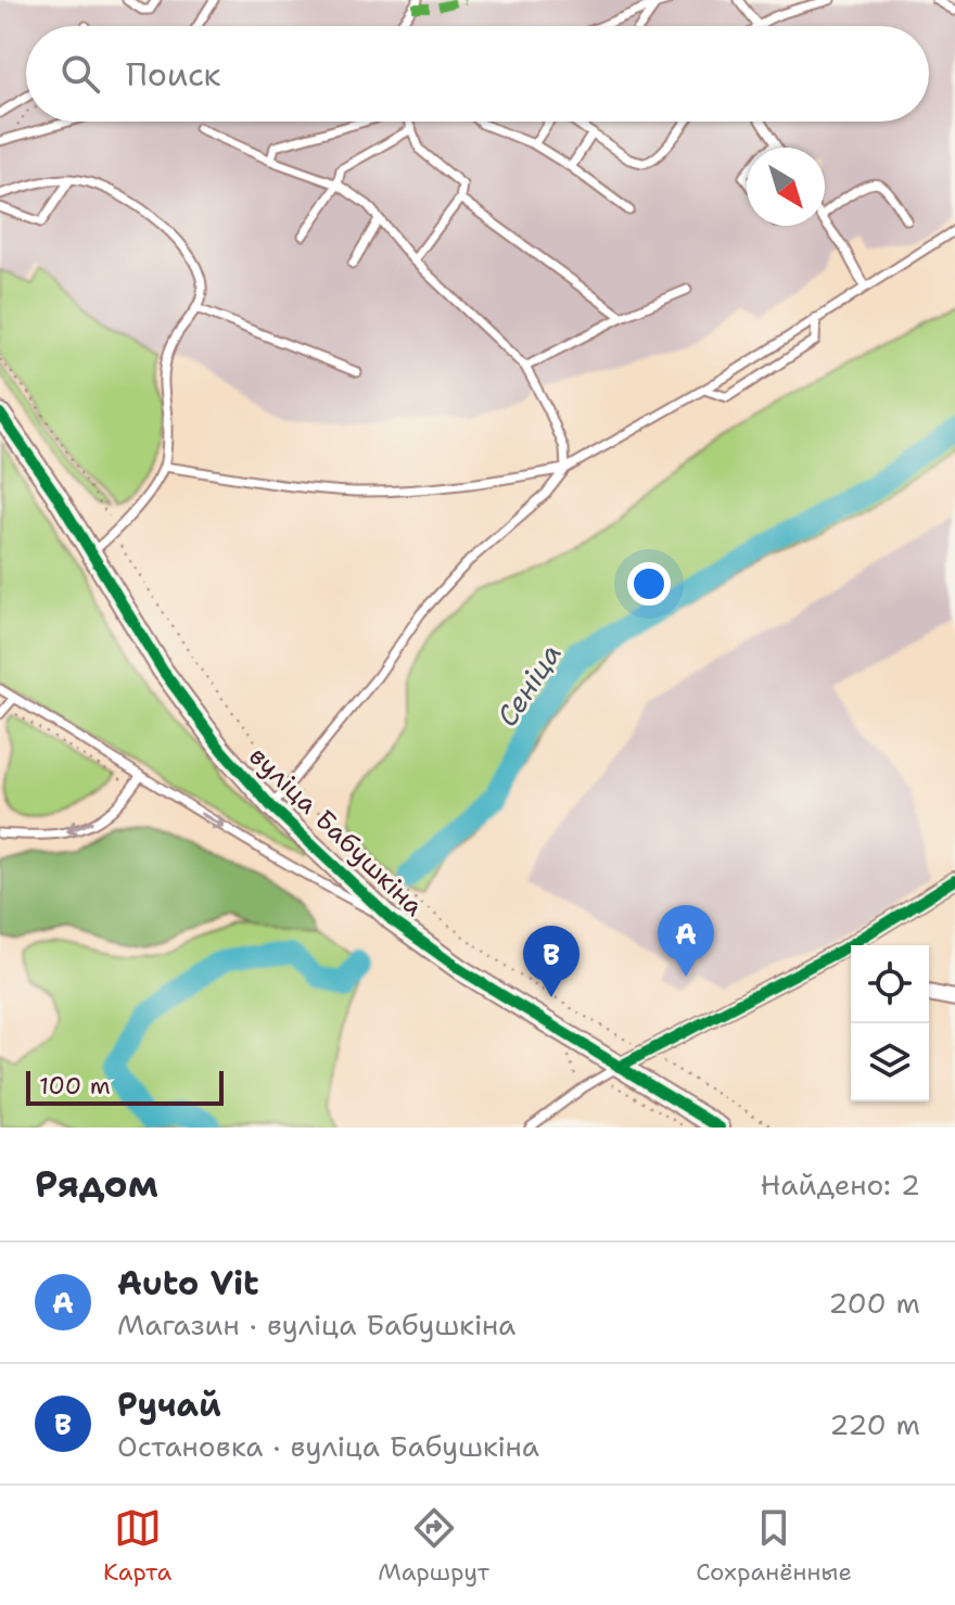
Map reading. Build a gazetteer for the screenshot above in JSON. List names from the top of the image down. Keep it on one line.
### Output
{"streets":{"street":["вуліца Бабушкіна"]},"water":["Сеніца"],"scale_bar":"100 m","north":"bottom right","page":{"search":"Поиск","pins":["A","B"],"scale":"100 m","heading":["Рядом","Найдено: 2"],"list":[{"mark":"A","name":"Auto Vit","note":"Магазин · вуліца Бабушкіна","value":"200 m"},{"mark":"B","name":"Ручай","note":"Остановка · вуліца Бабушкіна","value":"220 m"}],"nav":["Карта","Маршрут","Сохранённые"]}}
